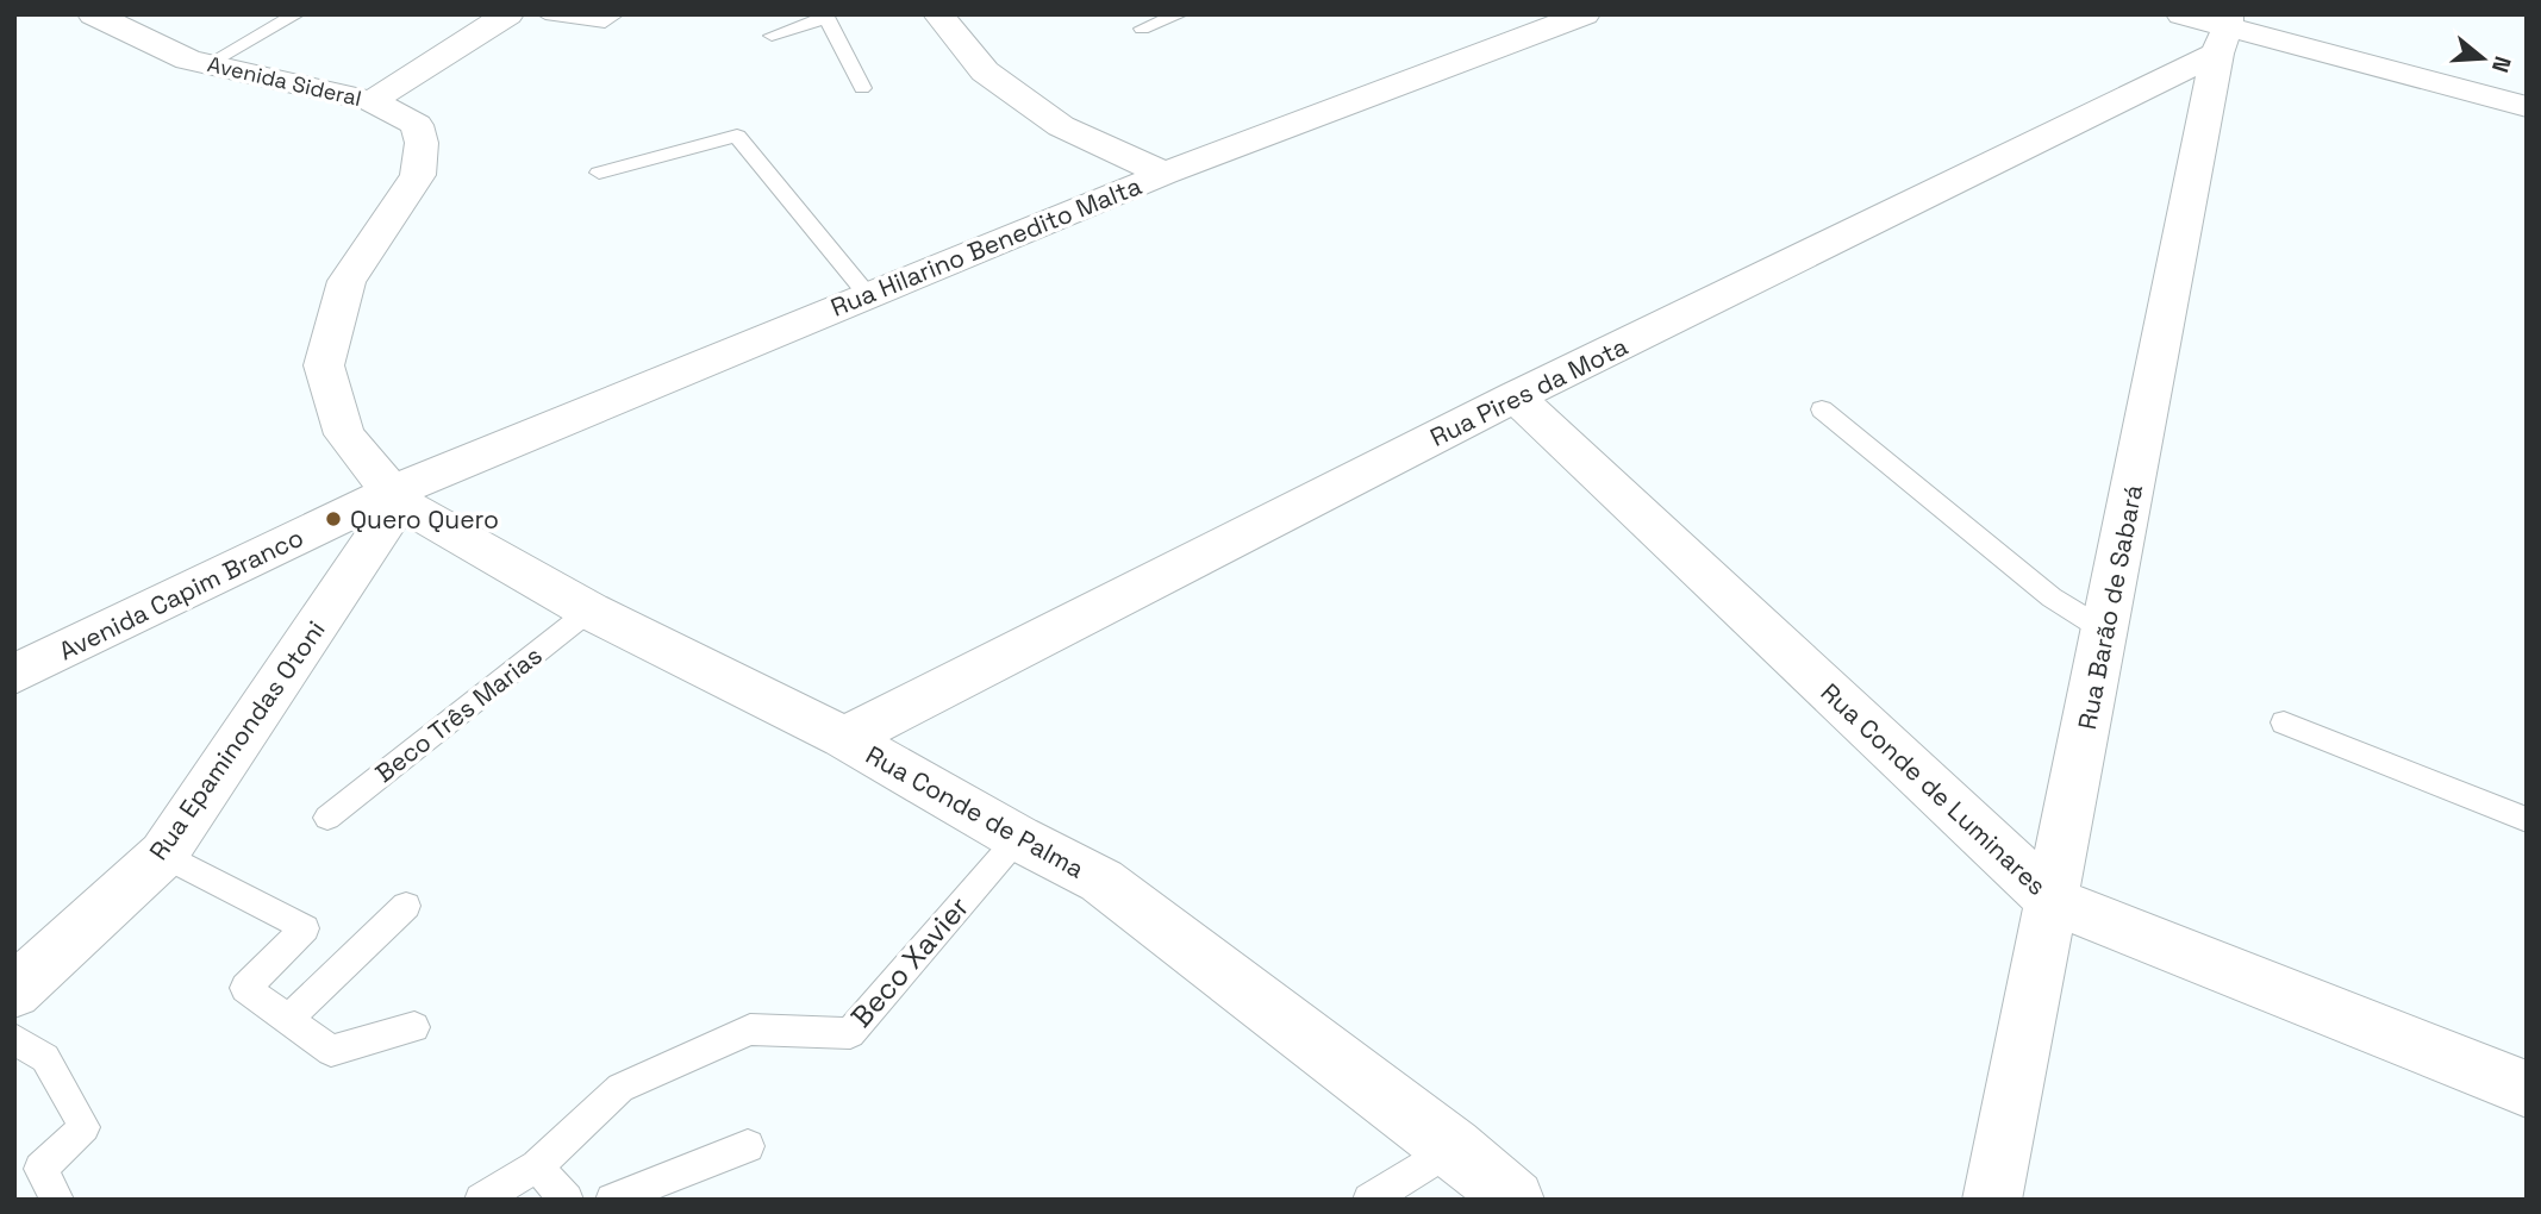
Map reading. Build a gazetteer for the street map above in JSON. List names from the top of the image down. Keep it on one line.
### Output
{"streets":{"street":["Avenida Sideral","Rua Hilarino Benedito Malta","Rua Pires da Mota","Avenida Capim Branco","Rua Barão de Sabará","Rua Epaminondas Otoni","Rua Conde de Luminares","Rua Conde de Palma"],"lane":["Beco Três Marias","Beco Xavier"]},"crossings":[["Avenida Sideral","Rua Hilarino Benedito Malta"],["Avenida Sideral","Avenida Capim Branco"],["Avenida Sideral","Rua Epaminondas Otoni"],["Avenida Sideral","Rua Conde de Palma"],["Rua Hilarino Benedito Malta","Avenida Capim Branco"],["Rua Hilarino Benedito Malta","Rua Epaminondas Otoni"],["Rua Hilarino Benedito Malta","Rua Conde de Palma"],["Rua Pires da Mota","Rua Barão de Sabará"],["Rua Pires da Mota","Rua Conde de Luminares"],["Rua Pires da Mota","Rua Conde de Palma"],["Avenida Capim Branco","Rua Epaminondas Otoni"],["Avenida Capim Branco","Rua Conde de Palma"],["Rua Barão de Sabará","Rua Conde de Luminares"],["Beco Três Marias","Rua Conde de Palma"],["Rua Epaminondas Otoni","Rua Conde de Palma"],["Rua Conde de Palma","Beco Xavier"]],"places":["Quero Quero"],"north":"right"}
